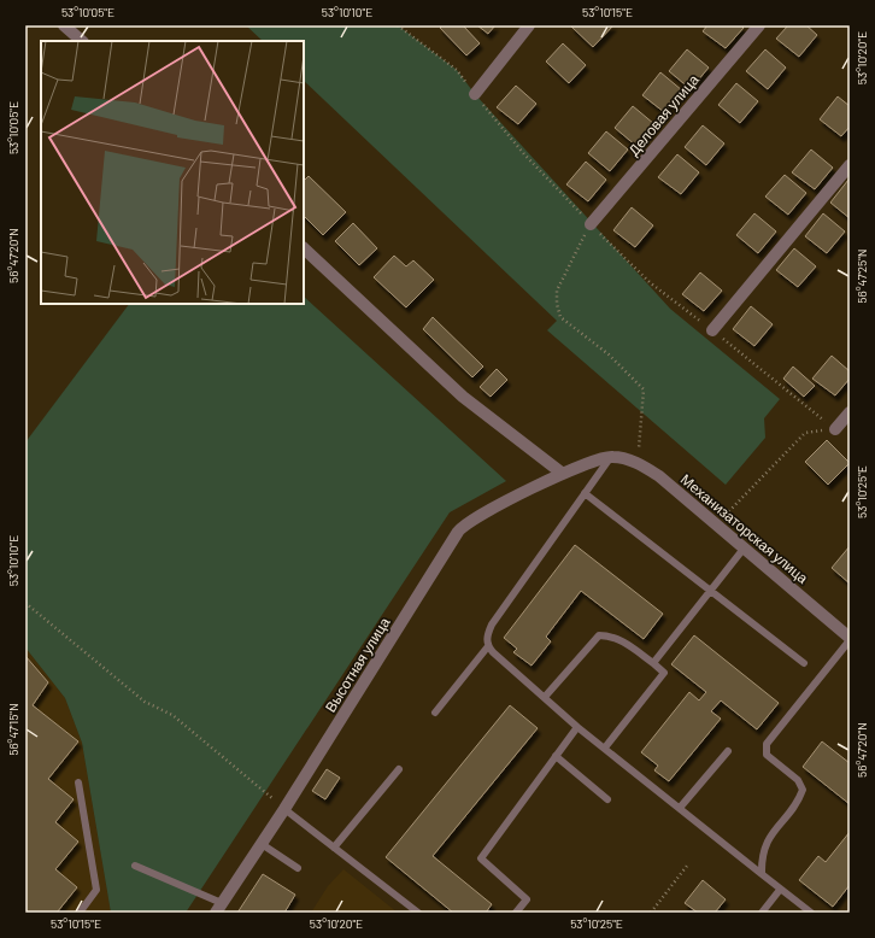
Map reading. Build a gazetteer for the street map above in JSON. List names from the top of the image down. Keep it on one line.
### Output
{"streets":{"street":["Деловая улица","Механизаторская улица","Высотная улица"]},"crossings":[["Механизаторская улица","Высотная улица"]],"coordinates":["53°10'05\"E","53°10'10\"E","53°10'15\"E","53°10'20\"E","56°47'20\"N","56°47'25\"N","53°10'25\"E","56°47'15\"N"]}
